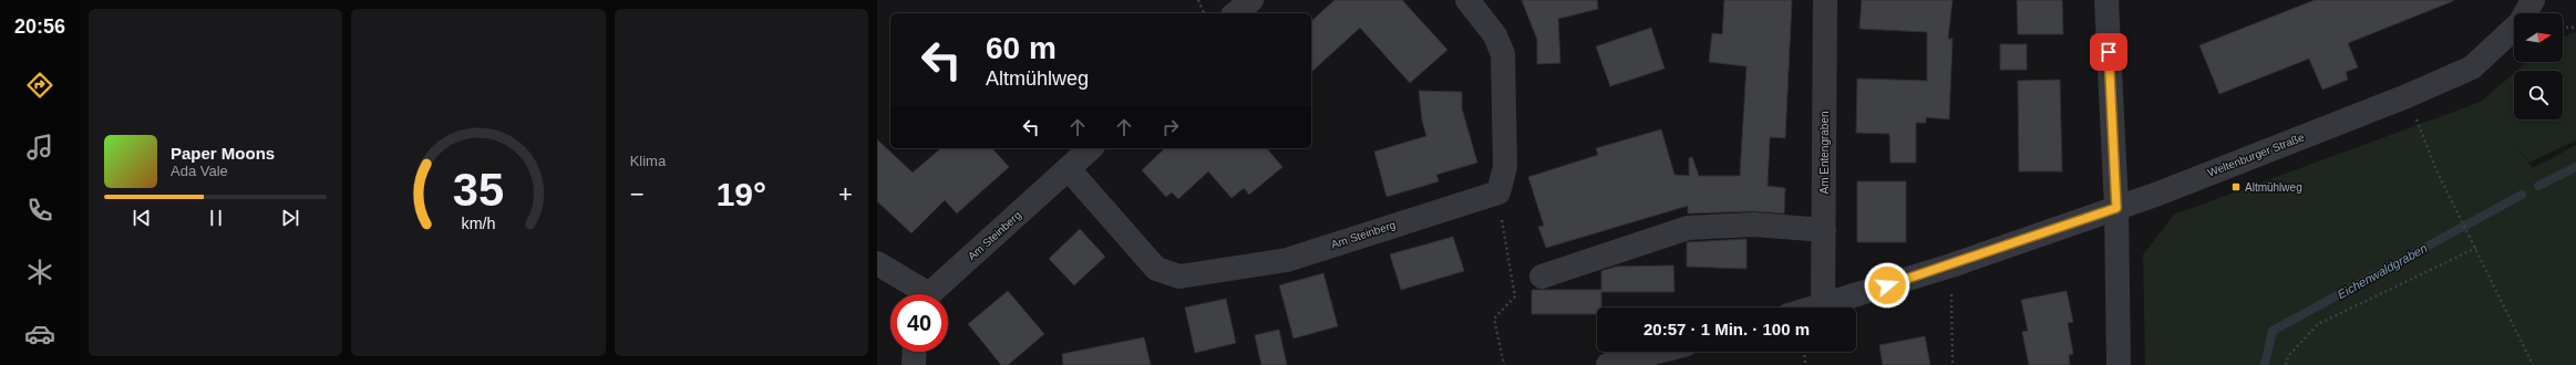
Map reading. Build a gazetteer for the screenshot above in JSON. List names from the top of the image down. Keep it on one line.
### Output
{"streets":{"street":["Am Entengraben","Weltenburger Straße","Am Steinberg"]},"crossings":[["Am Entengraben","Weltenburger Straße"]],"water":["Eichenwaldgraben"],"places":{"transit":["Altmühlweg"]},"north":"right","page":{"tabs":"20:56","tile":"Klima","turn":["60 m","Altmühlweg"],"song":["Paper Moons","Ada Vale"],"heat":["−","19°","+"],"limit":"40","trip":"20:57 · 1 Min. · 100 m","gauge":["35","km/h"]}}
